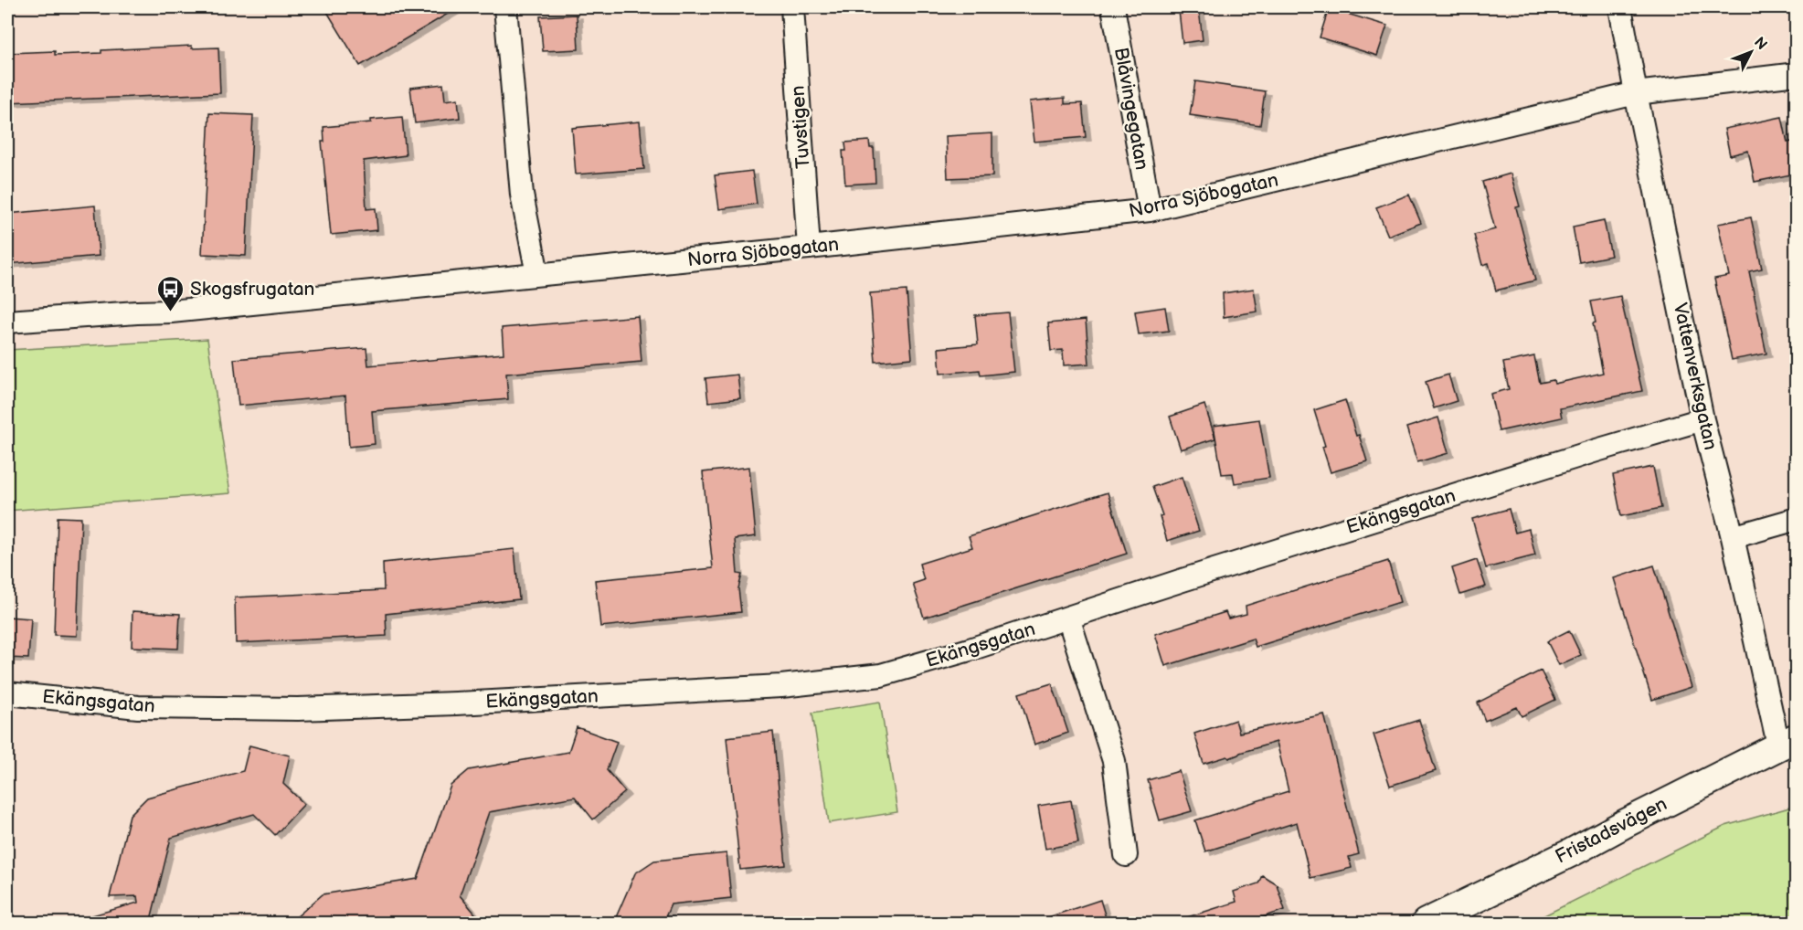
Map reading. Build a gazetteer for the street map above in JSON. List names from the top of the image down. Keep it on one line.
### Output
{"streets":{"street":["Blåvingegatan","Tuvstigen","Norra Sjöbogatan","Vattenverksgatan","Ekängsgatan","Fristadsvägen"]},"crossings":[["Blåvingegatan","Norra Sjöbogatan"],["Tuvstigen","Norra Sjöbogatan"],["Norra Sjöbogatan","Vattenverksgatan"],["Vattenverksgatan","Ekängsgatan"],["Vattenverksgatan","Fristadsvägen"]],"places":{"bus stop":["Skogsfrugatan"]},"north":"top right"}
